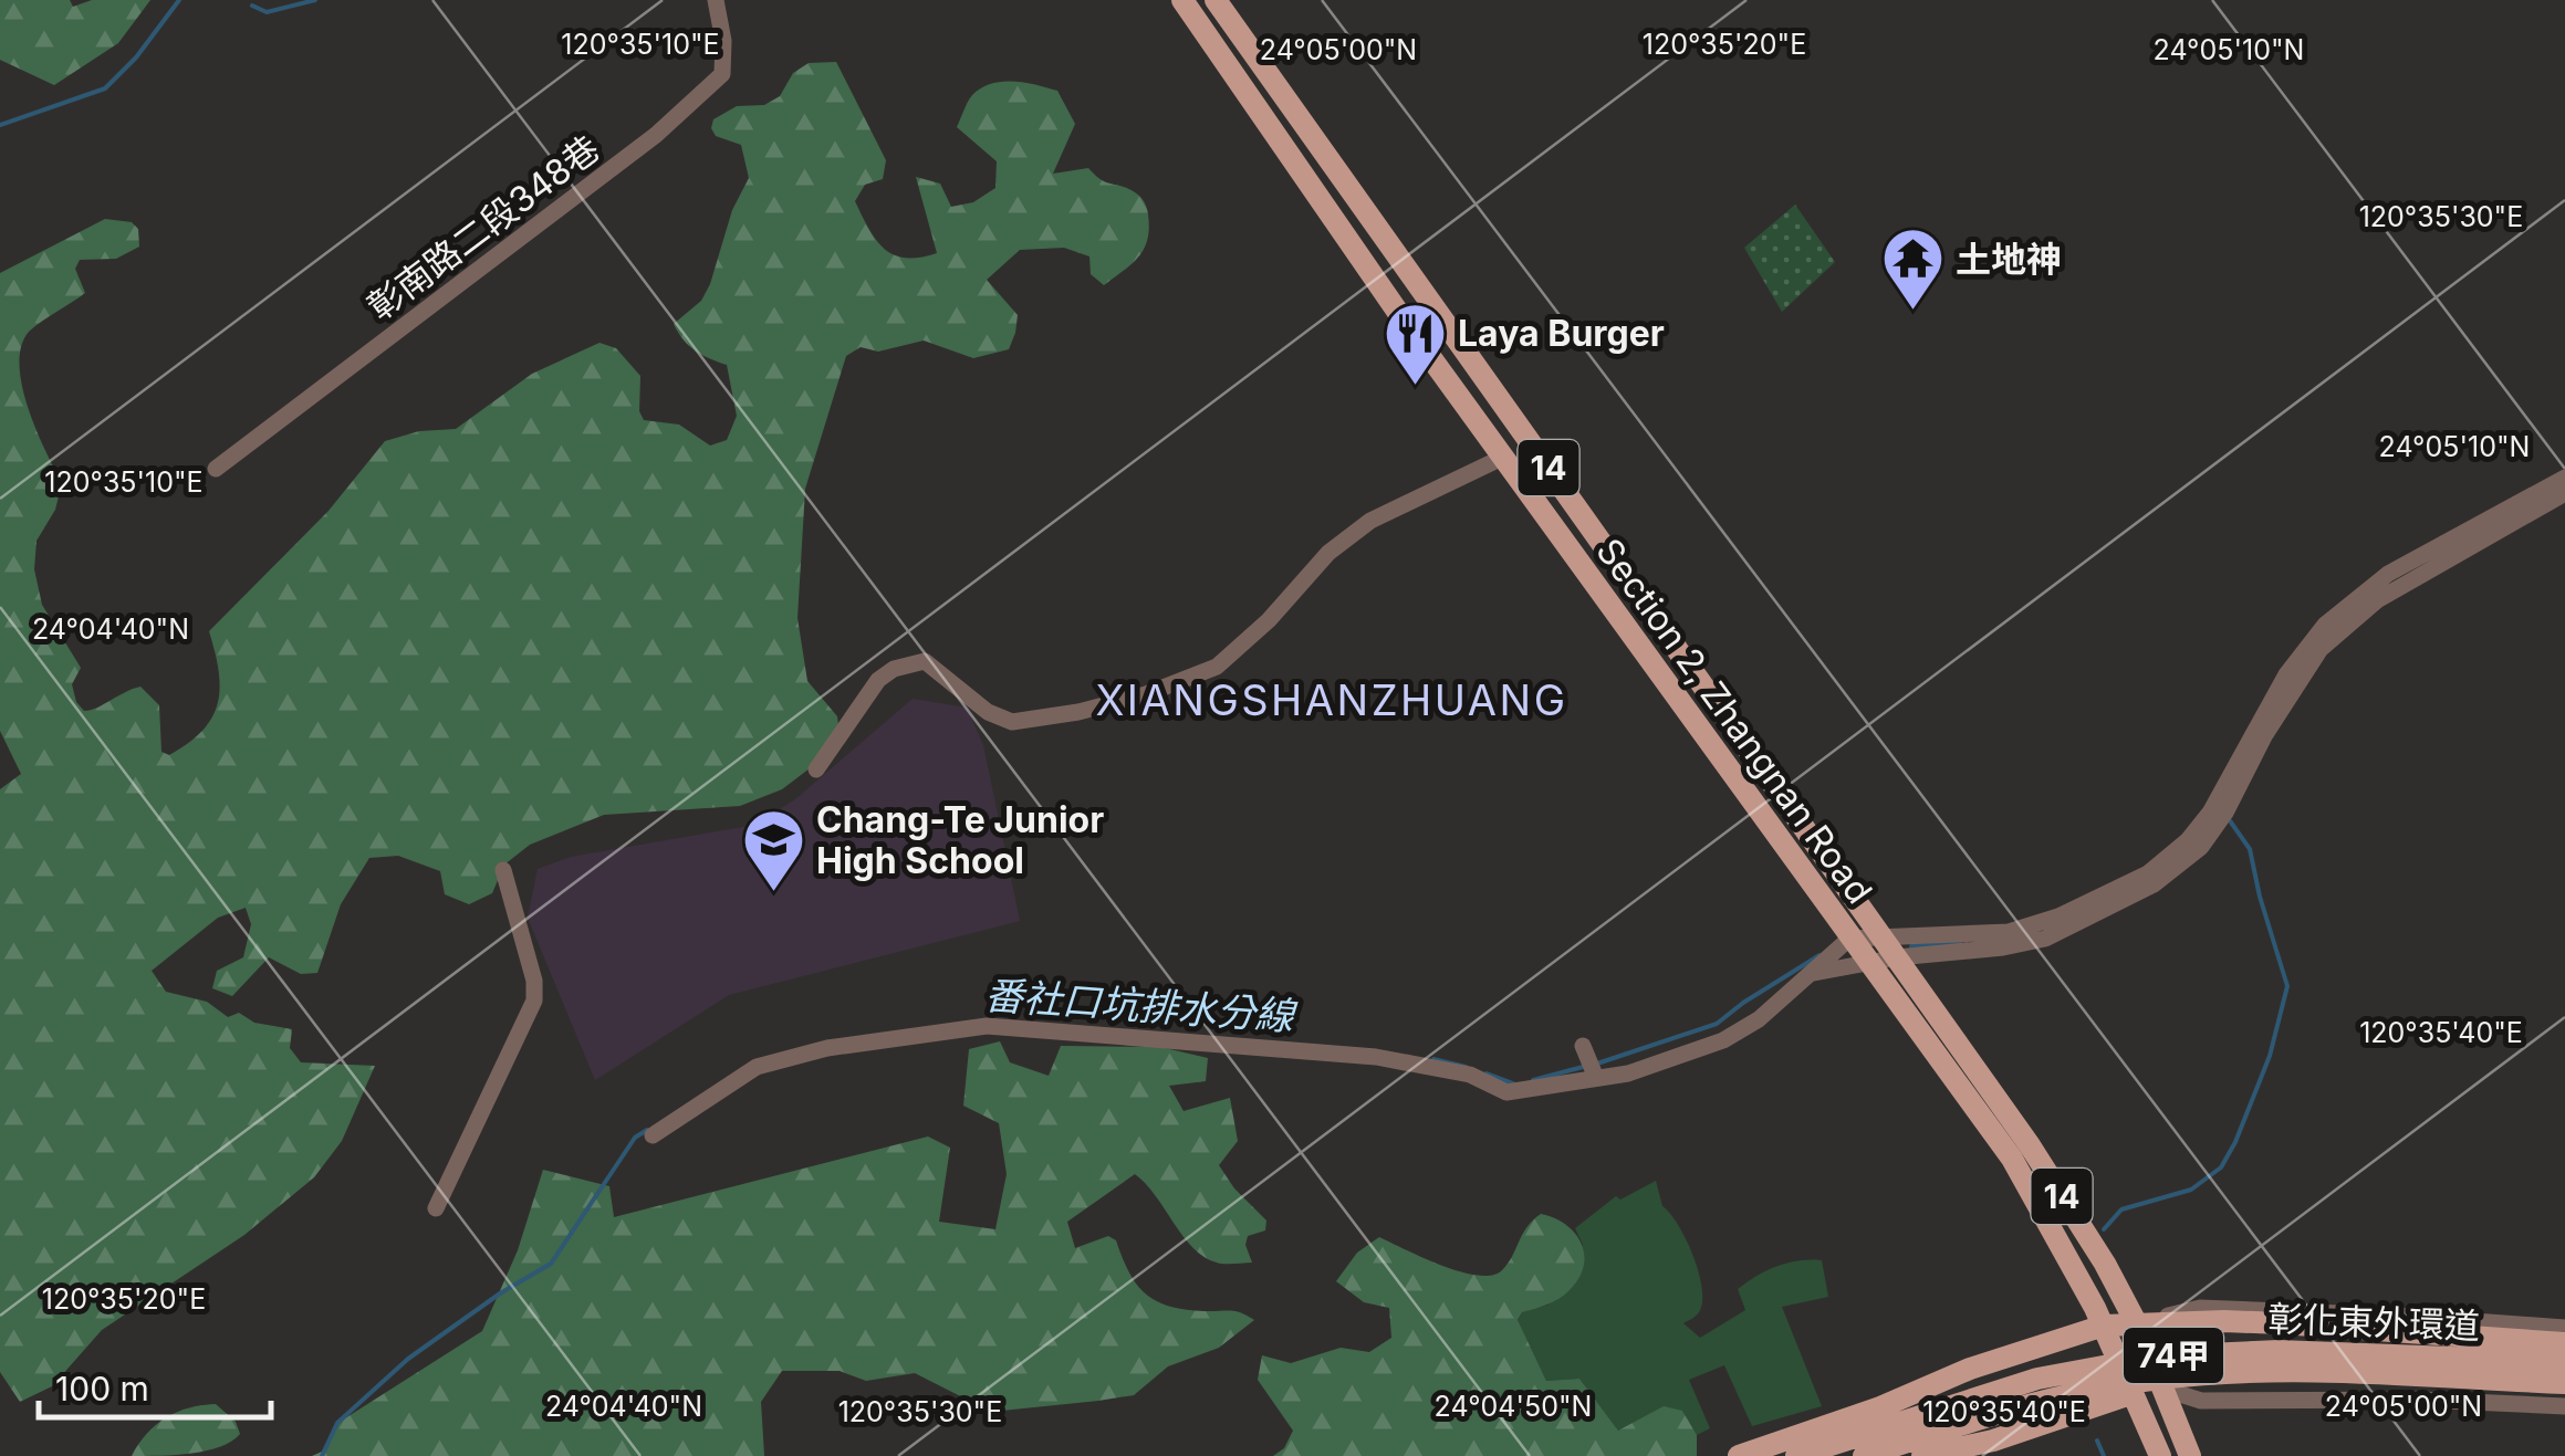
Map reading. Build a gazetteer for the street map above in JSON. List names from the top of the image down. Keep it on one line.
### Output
{"streets":{"main road":["14","Section 2, Zhangnan Road","彰化東外環道","74甲"],"street":["彰南路二段348巷"]},"crossings":[["14","Section 2, Zhangnan Road"],["14","74甲"]],"districts":["XIANGSHANZHUANG"],"water":["番社口坑排水分線"],"places":{"temple":["土地神"],"restaurant":["Laya Burger"],"school or university":["Chang-Te Junior High School"]},"scale_bar":"100 m","coordinates":["120°35'10\"E","120°35'20\"E","24°05'00\"N","24°05'10\"N","120°35'30\"E","24°04'40\"N","120°35'40\"E","24°04'50\"N"]}
